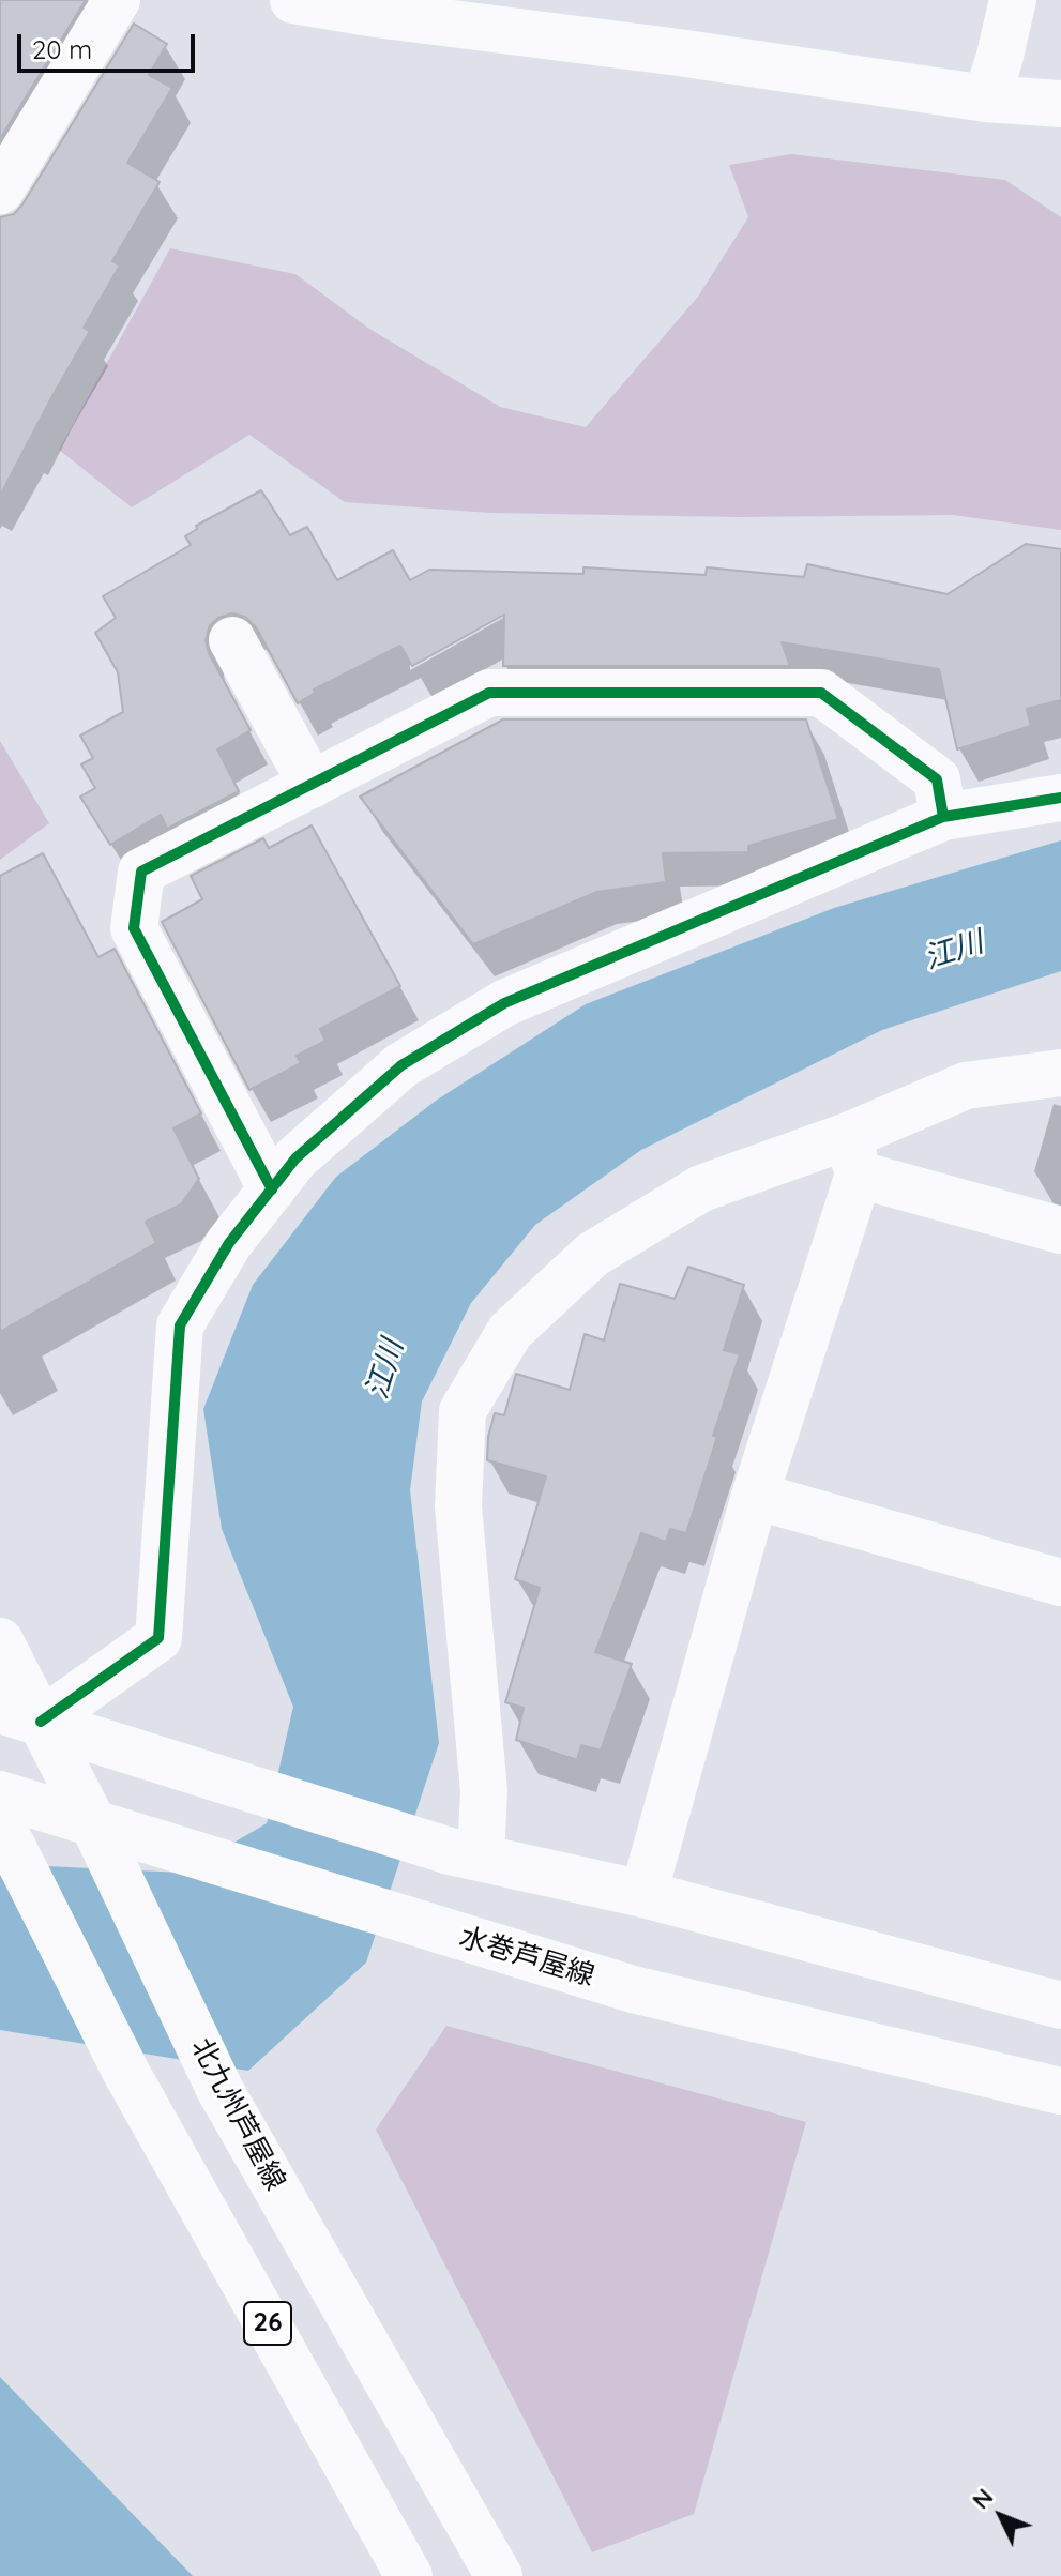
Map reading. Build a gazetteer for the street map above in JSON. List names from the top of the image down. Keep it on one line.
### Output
{"streets":{"street":["水巻芦屋線","北九州芦屋線","26"]},"crossings":[["水巻芦屋線","北九州芦屋線"]],"water":["江川"],"scale_bar":"20 m","north":"top left"}
